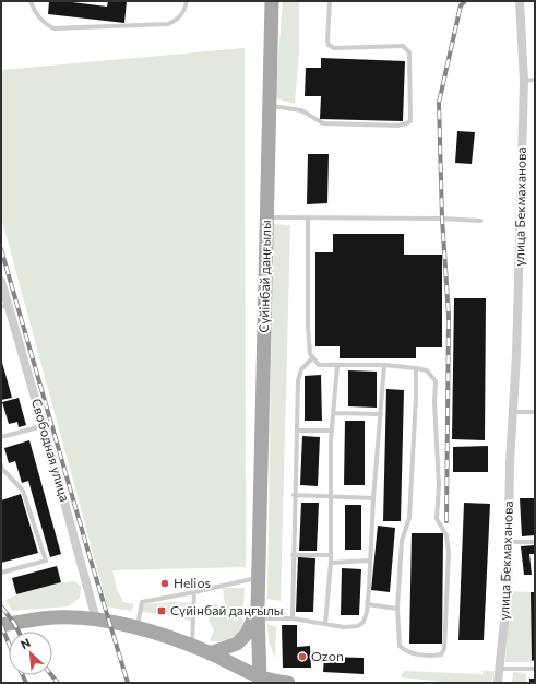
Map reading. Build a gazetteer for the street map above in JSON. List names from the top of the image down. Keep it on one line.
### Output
{"streets":{"main road":["Сүйінбай даңғылы"],"street":["улица Бекмаханова","Свободная улица"]},"places":{"other":["Helios","Ozon"],"transit":["Сүйінбай даңғылы"]},"north":"top left"}
